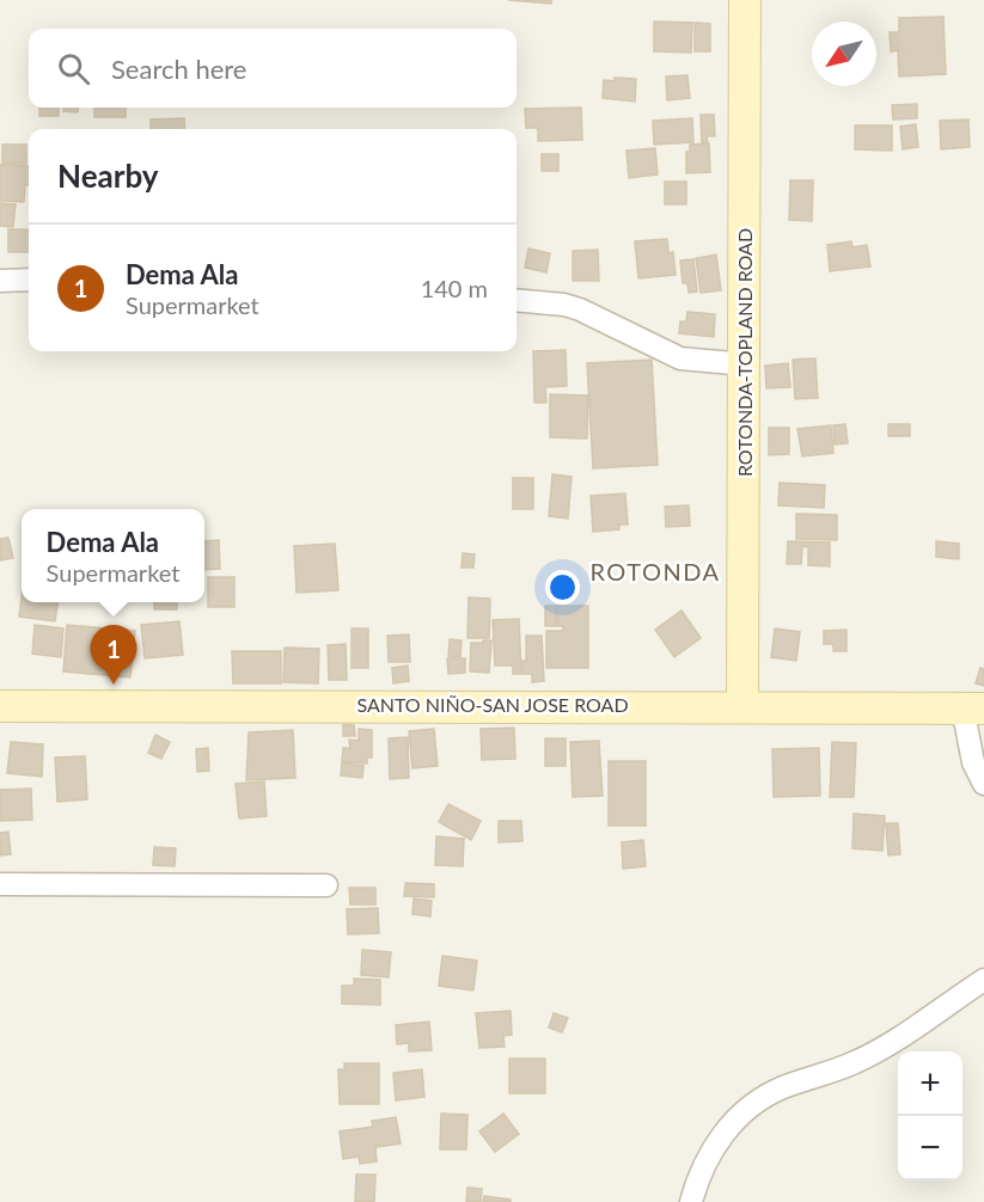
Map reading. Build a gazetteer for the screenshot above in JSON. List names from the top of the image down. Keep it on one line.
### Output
{"streets":{"main road":["ROTONDA-TOPLAND ROAD","SANTO NIÑO-SAN JOSE ROAD"]},"crossings":[["ROTONDA-TOPLAND ROAD","SANTO NIÑO-SAN JOSE ROAD"]],"districts":["ROTONDA"],"north":"bottom left","page":{"search":"Search here","heading":"Nearby","list":[{"mark":"1","name":"Dema Ala","note":"Supermarket","value":"140 m"}],"popup":["Dema Ala","Supermarket"],"pins":"1","map_buttons":["+","−"]}}
